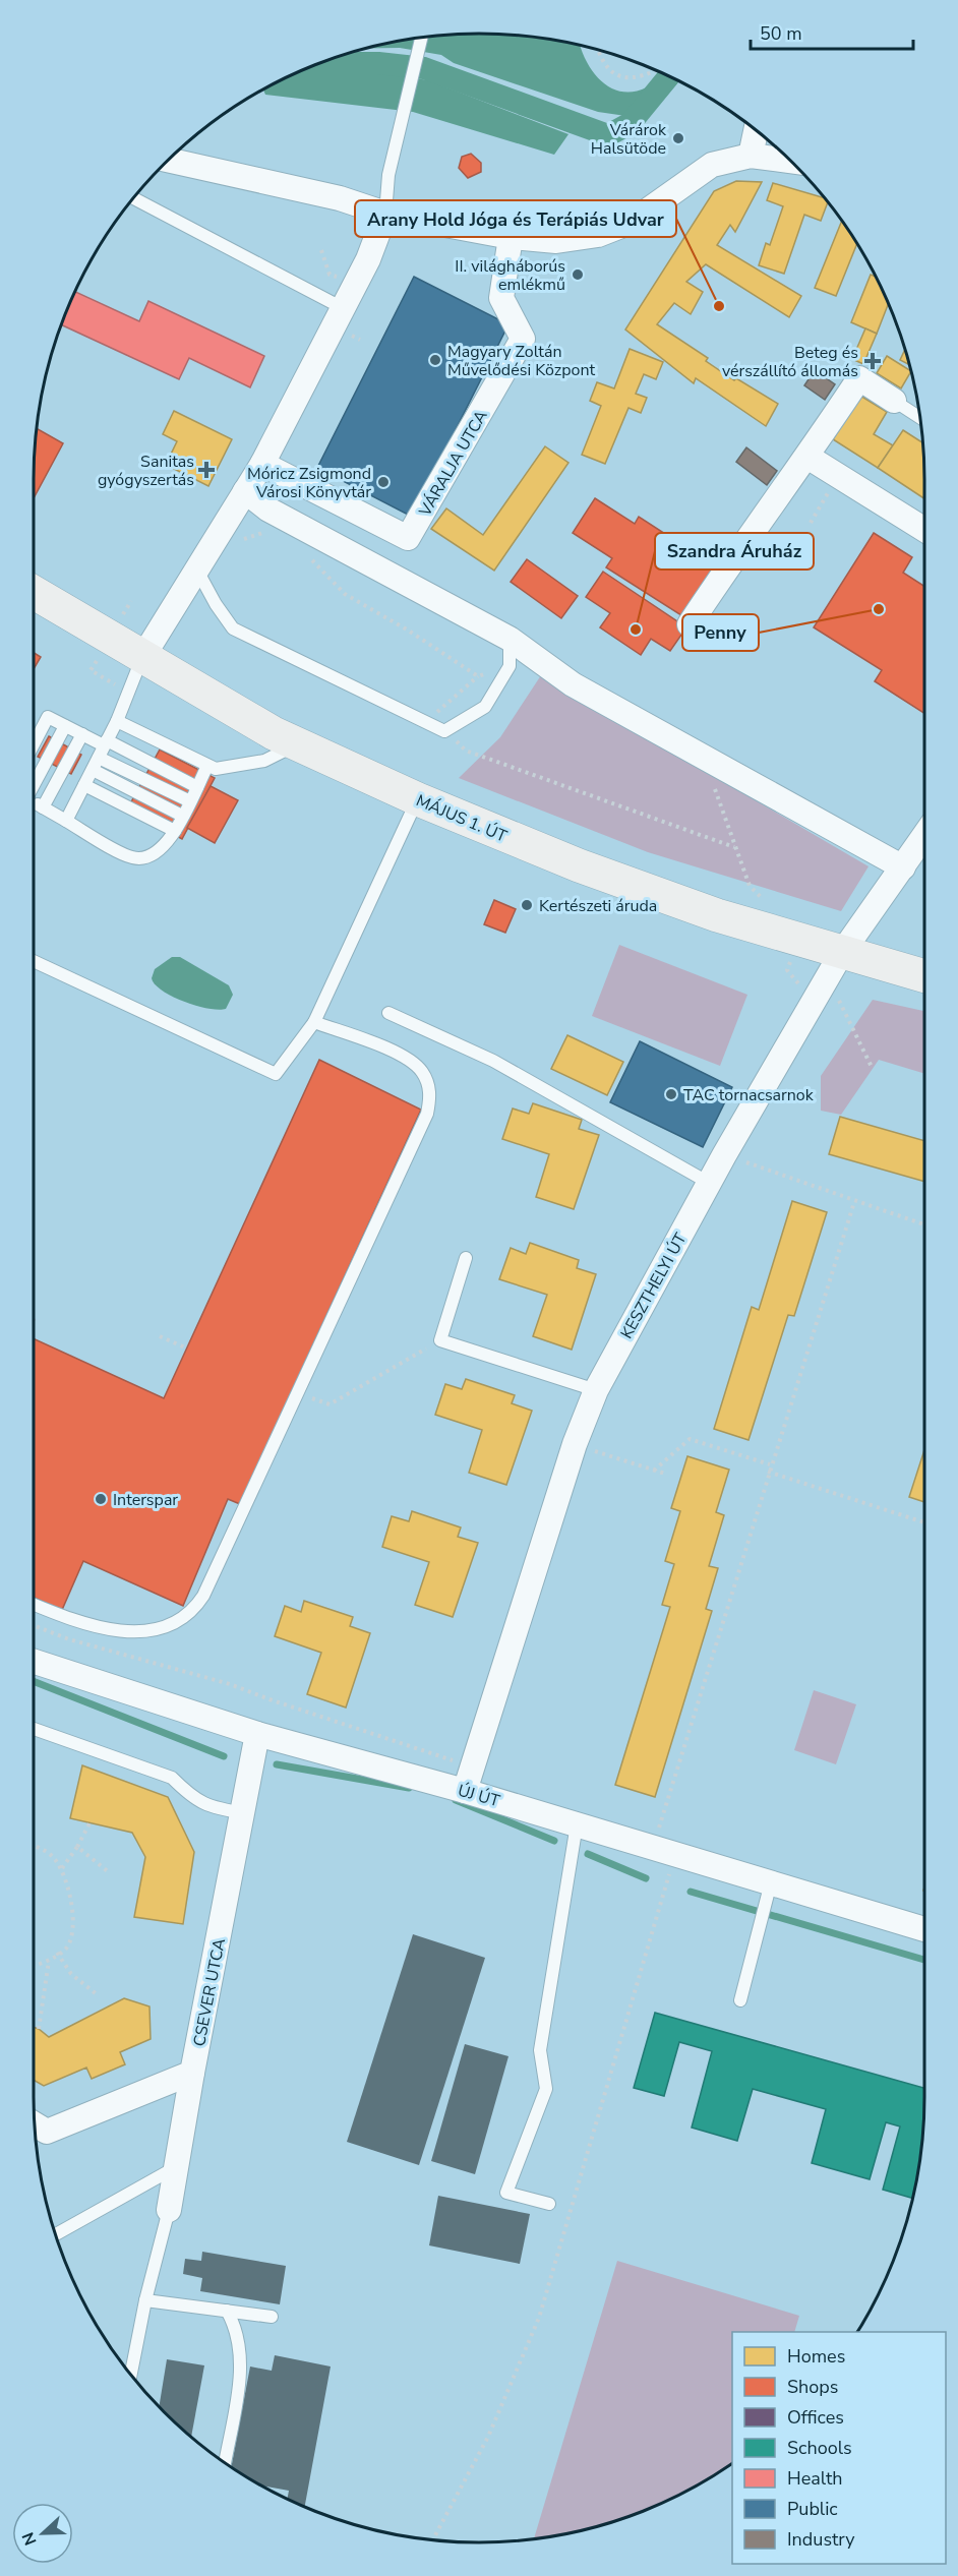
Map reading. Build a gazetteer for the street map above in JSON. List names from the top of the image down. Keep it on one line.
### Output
{"streets":{"main road":["MÁJUS 1. ÚT"],"street":["VÁRALJA UTCA","KESZTHELYI ÚT","ÚJ ÚT","CSEVER UTCA"]},"crossings":[["MÁJUS 1. ÚT","KESZTHELYI ÚT"],["KESZTHELYI ÚT","ÚJ ÚT"],["ÚJ ÚT","CSEVER UTCA"]],"places":{"other":["Várárok Halsütöde","II. világháborús emlékmű","Arany Hold Jóga és Terápiás Udvar","Magyary Zoltán Művelődési Központ","Móricz Zsigmond Városi Könyvtár","Penny","Szandra Áruház","Kertészeti áruda","TAC tornacsarnok","Interspar"],"health":["Beteg és vérszállító állomás","Sanitas gyógyszertás"]},"legend":["Homes","Shops","Offices","Schools","Health","Public","Industry"],"scale_bar":"50 m","north":"left"}
